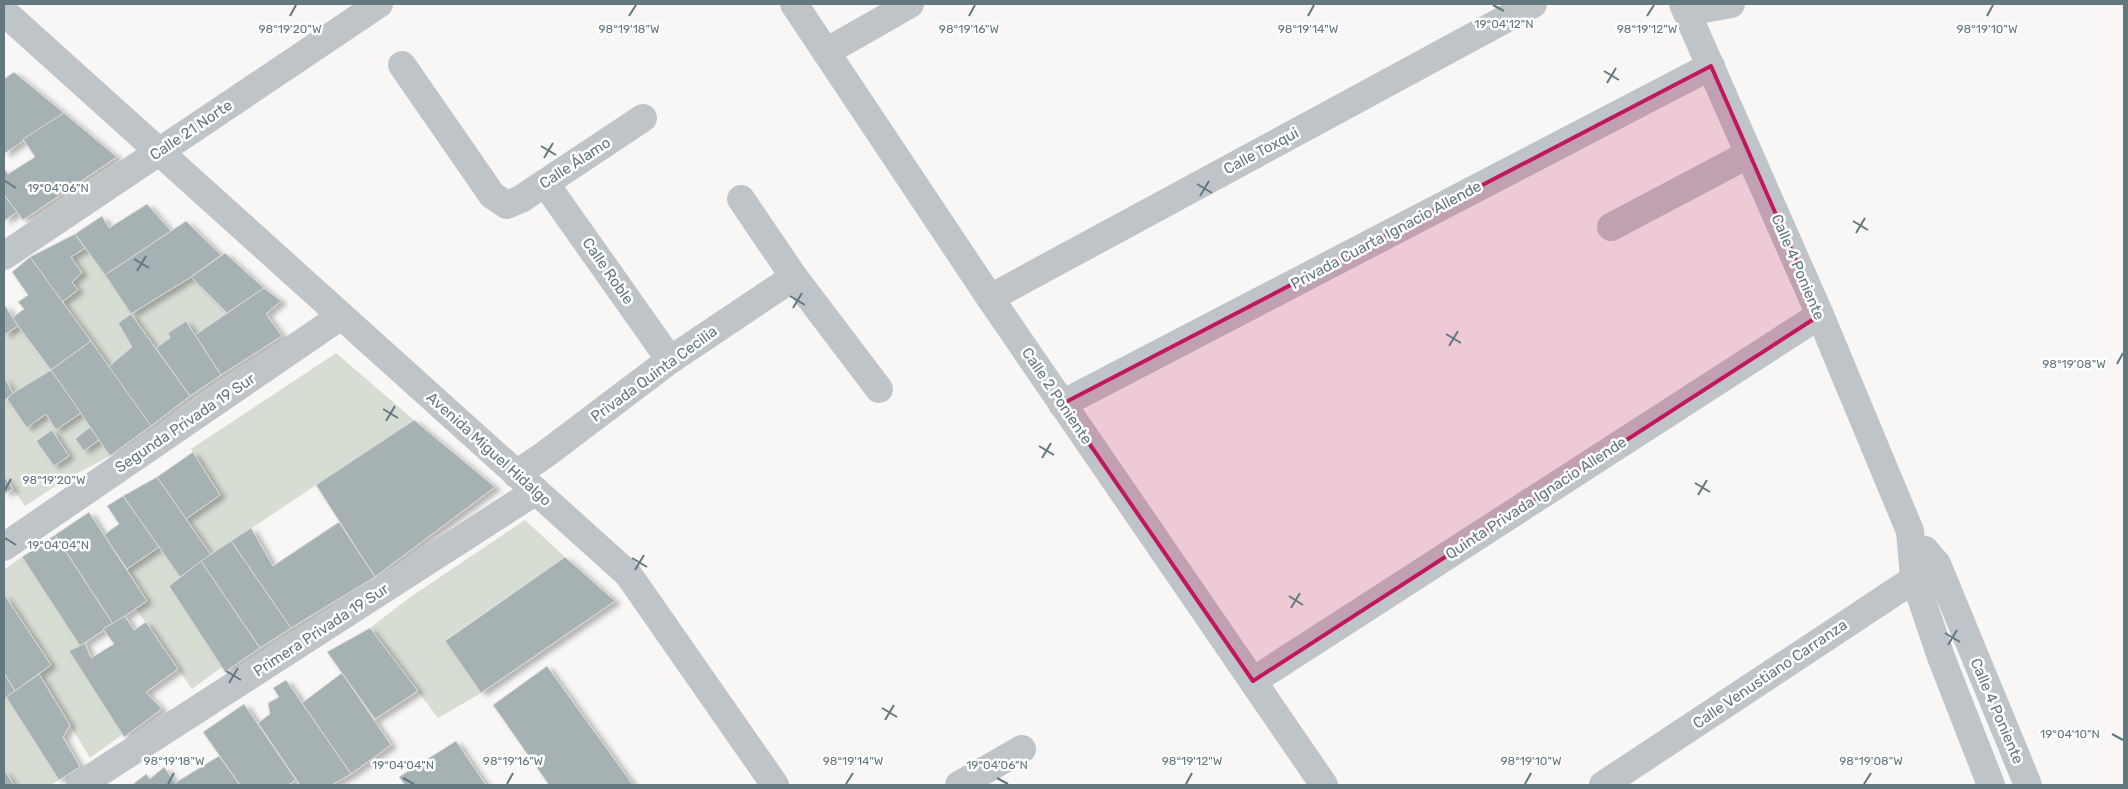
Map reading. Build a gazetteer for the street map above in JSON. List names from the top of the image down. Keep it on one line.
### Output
{"streets":{"street":["Calle 21 Norte","Calle Toxqui","Calle Álamo","Privada Cuarta Ignacio Allende","Calle 4 Poniente","Calle Roble","Privada Quinta Cecilia","Calle 2 Poniente","Segunda Privada 19 Sur","Avenida Miguel Hidalgo","Quinta Privada Ignacio Allende","Primera Privada 19 Sur","Calle Venustiano Carranza"]},"crossings":[["Calle 21 Norte","Avenida Miguel Hidalgo"],["Calle Toxqui","Calle 2 Poniente"],["Calle Álamo","Calle Roble"],["Privada Cuarta Ignacio Allende","Calle 4 Poniente"],["Privada Cuarta Ignacio Allende","Calle 2 Poniente"],["Calle 4 Poniente","Quinta Privada Ignacio Allende"],["Calle 4 Poniente","Calle Venustiano Carranza"],["Calle Roble","Privada Quinta Cecilia"],["Privada Quinta Cecilia","Avenida Miguel Hidalgo"],["Calle 2 Poniente","Quinta Privada Ignacio Allende"],["Segunda Privada 19 Sur","Avenida Miguel Hidalgo"],["Avenida Miguel Hidalgo","Primera Privada 19 Sur"]],"coordinates":["19°04'12\"N","98°19'20\"W","98°19'18\"W","98°19'16\"W","98°19'14\"W","98°19'12\"W","98°19'10\"W","19°04'06\"N","98°19'08\"W","19°04'04\"N","19°04'10\"N"]}
